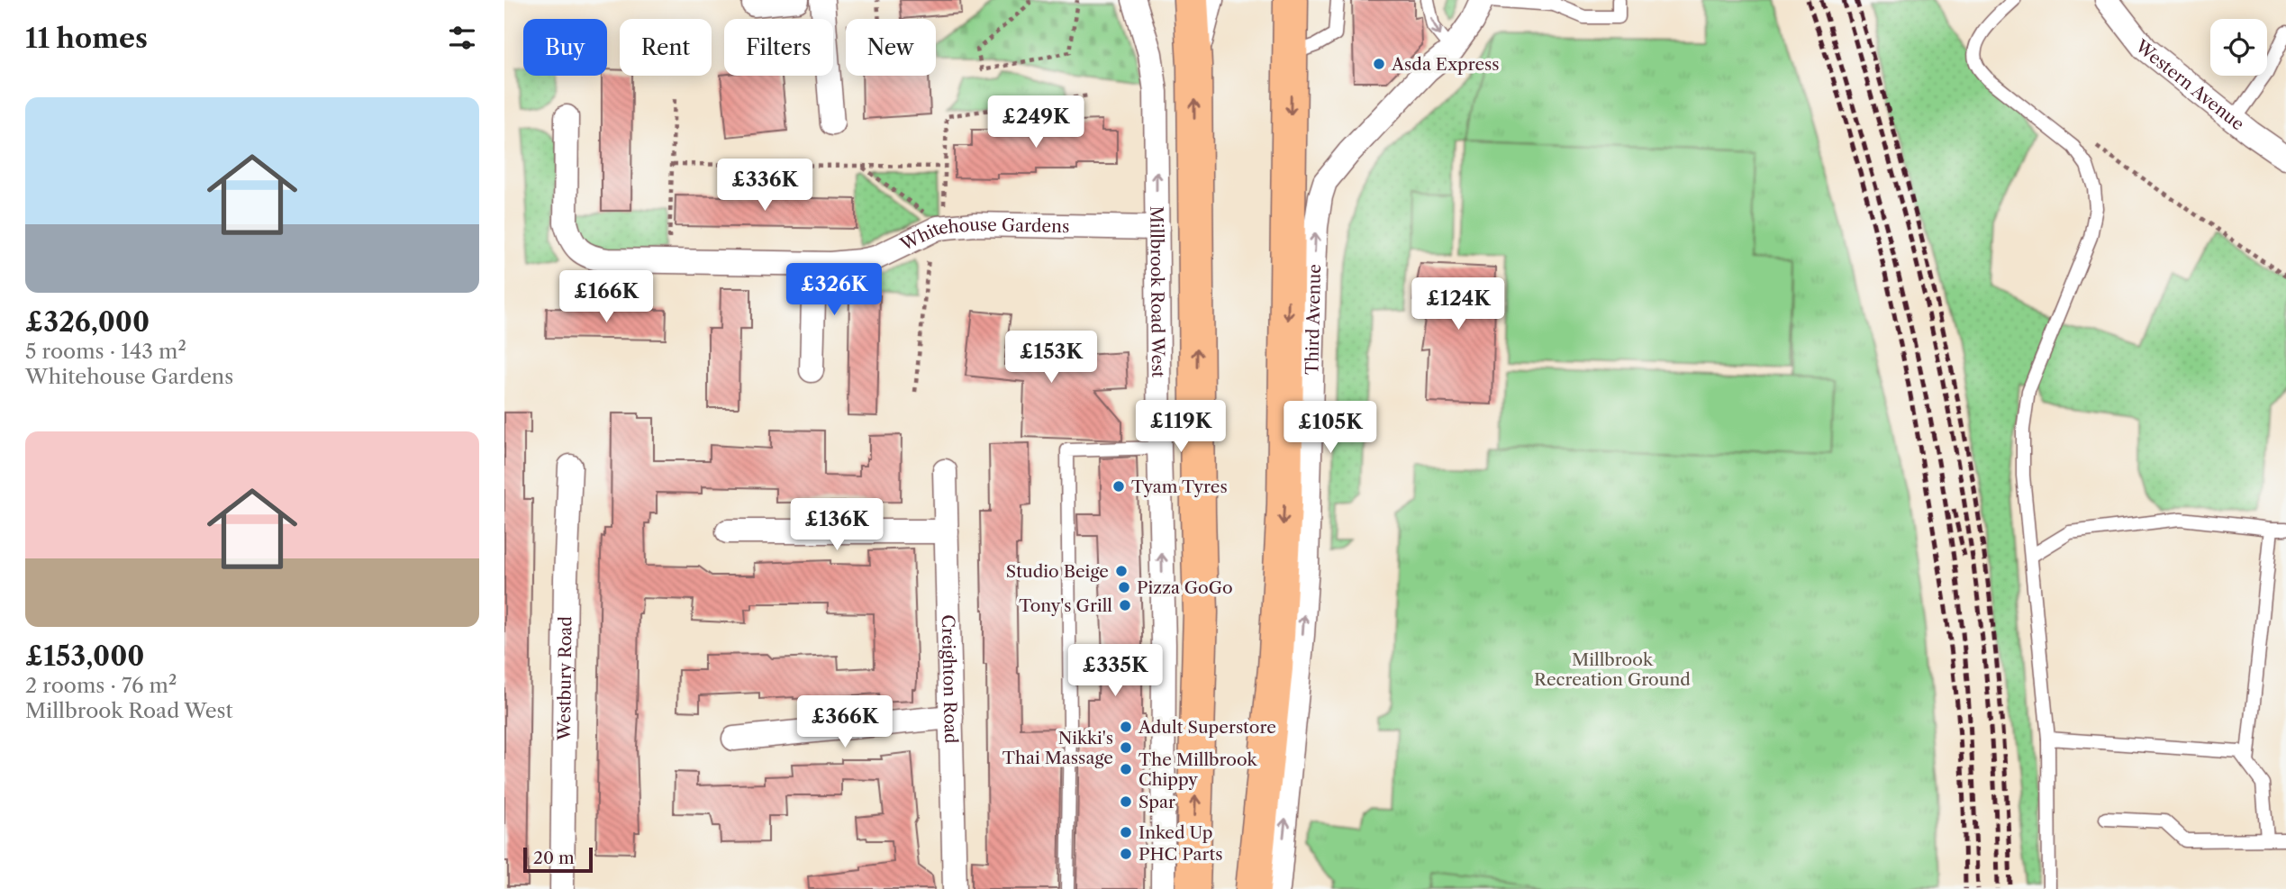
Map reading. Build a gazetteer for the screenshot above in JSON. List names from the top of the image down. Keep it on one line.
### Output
{"streets":{"street":["Western Avenue","Whitehouse Gardens","Millbrook Road West","Third Avenue","Westbury Road","Creighton Road"]},"crossings":[["Whitehouse Gardens","Millbrook Road West"]],"one_way":["Millbrook Road West","Third Avenue"],"parks":["Millbrook Recreation Ground"],"places":["Asda Express","Tyam Tyres","Studio Beige","Pizza GoGo","Tony's Grill","Adult Superstore","Nikki's Thai Massage","The Millbrook Chippy","Spar","Inked Up","PHC Parts"],"scale_bar":"20 m","page":{"heading":"11 homes","chip":["Buy","Rent","Filters","New"],"list":[{"name":"£326,000","note":"5 rooms · 143 m² · Whitehouse Gardens"},{"name":"£153,000","note":"2 rooms · 76 m² · Millbrook Road West"}],"price":["£249K","£336K","£326K","£166K","£124K","£153K","£119K","£105K","£136K","£335K","£366K"],"scale":"20 m"}}
